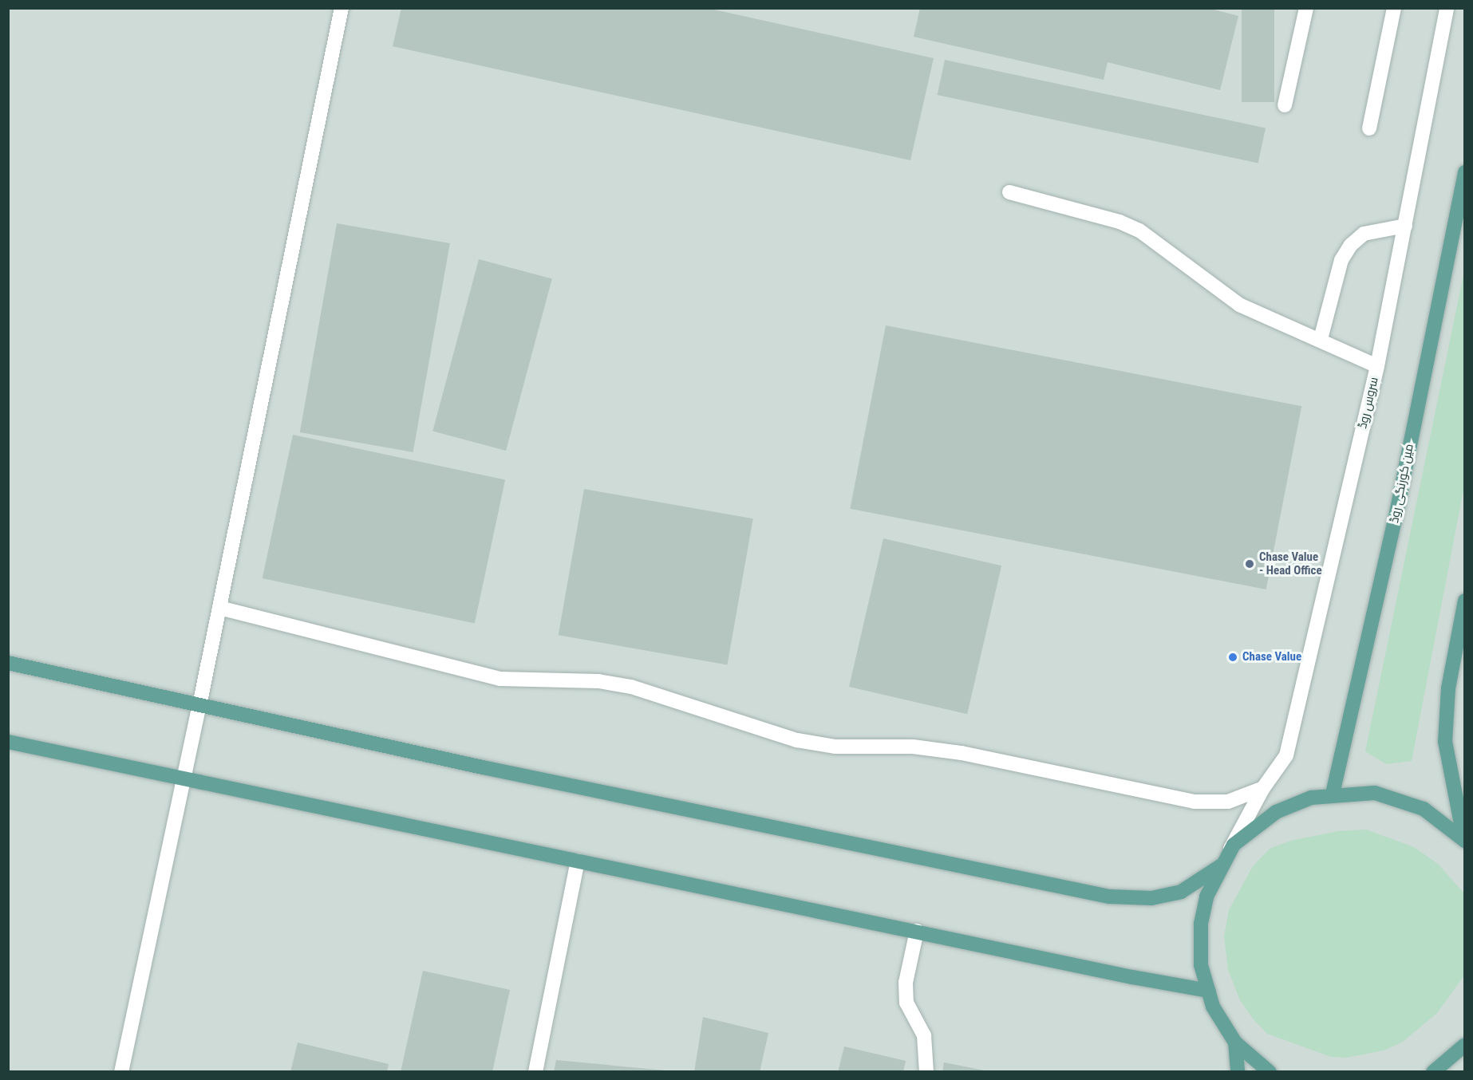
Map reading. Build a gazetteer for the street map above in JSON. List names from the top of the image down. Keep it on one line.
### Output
{"streets":{"main road":["مین کورنگی روڈ"],"street":["سروس روڈ"]},"places":["Chase Value - Head Office","Chase Value"]}
